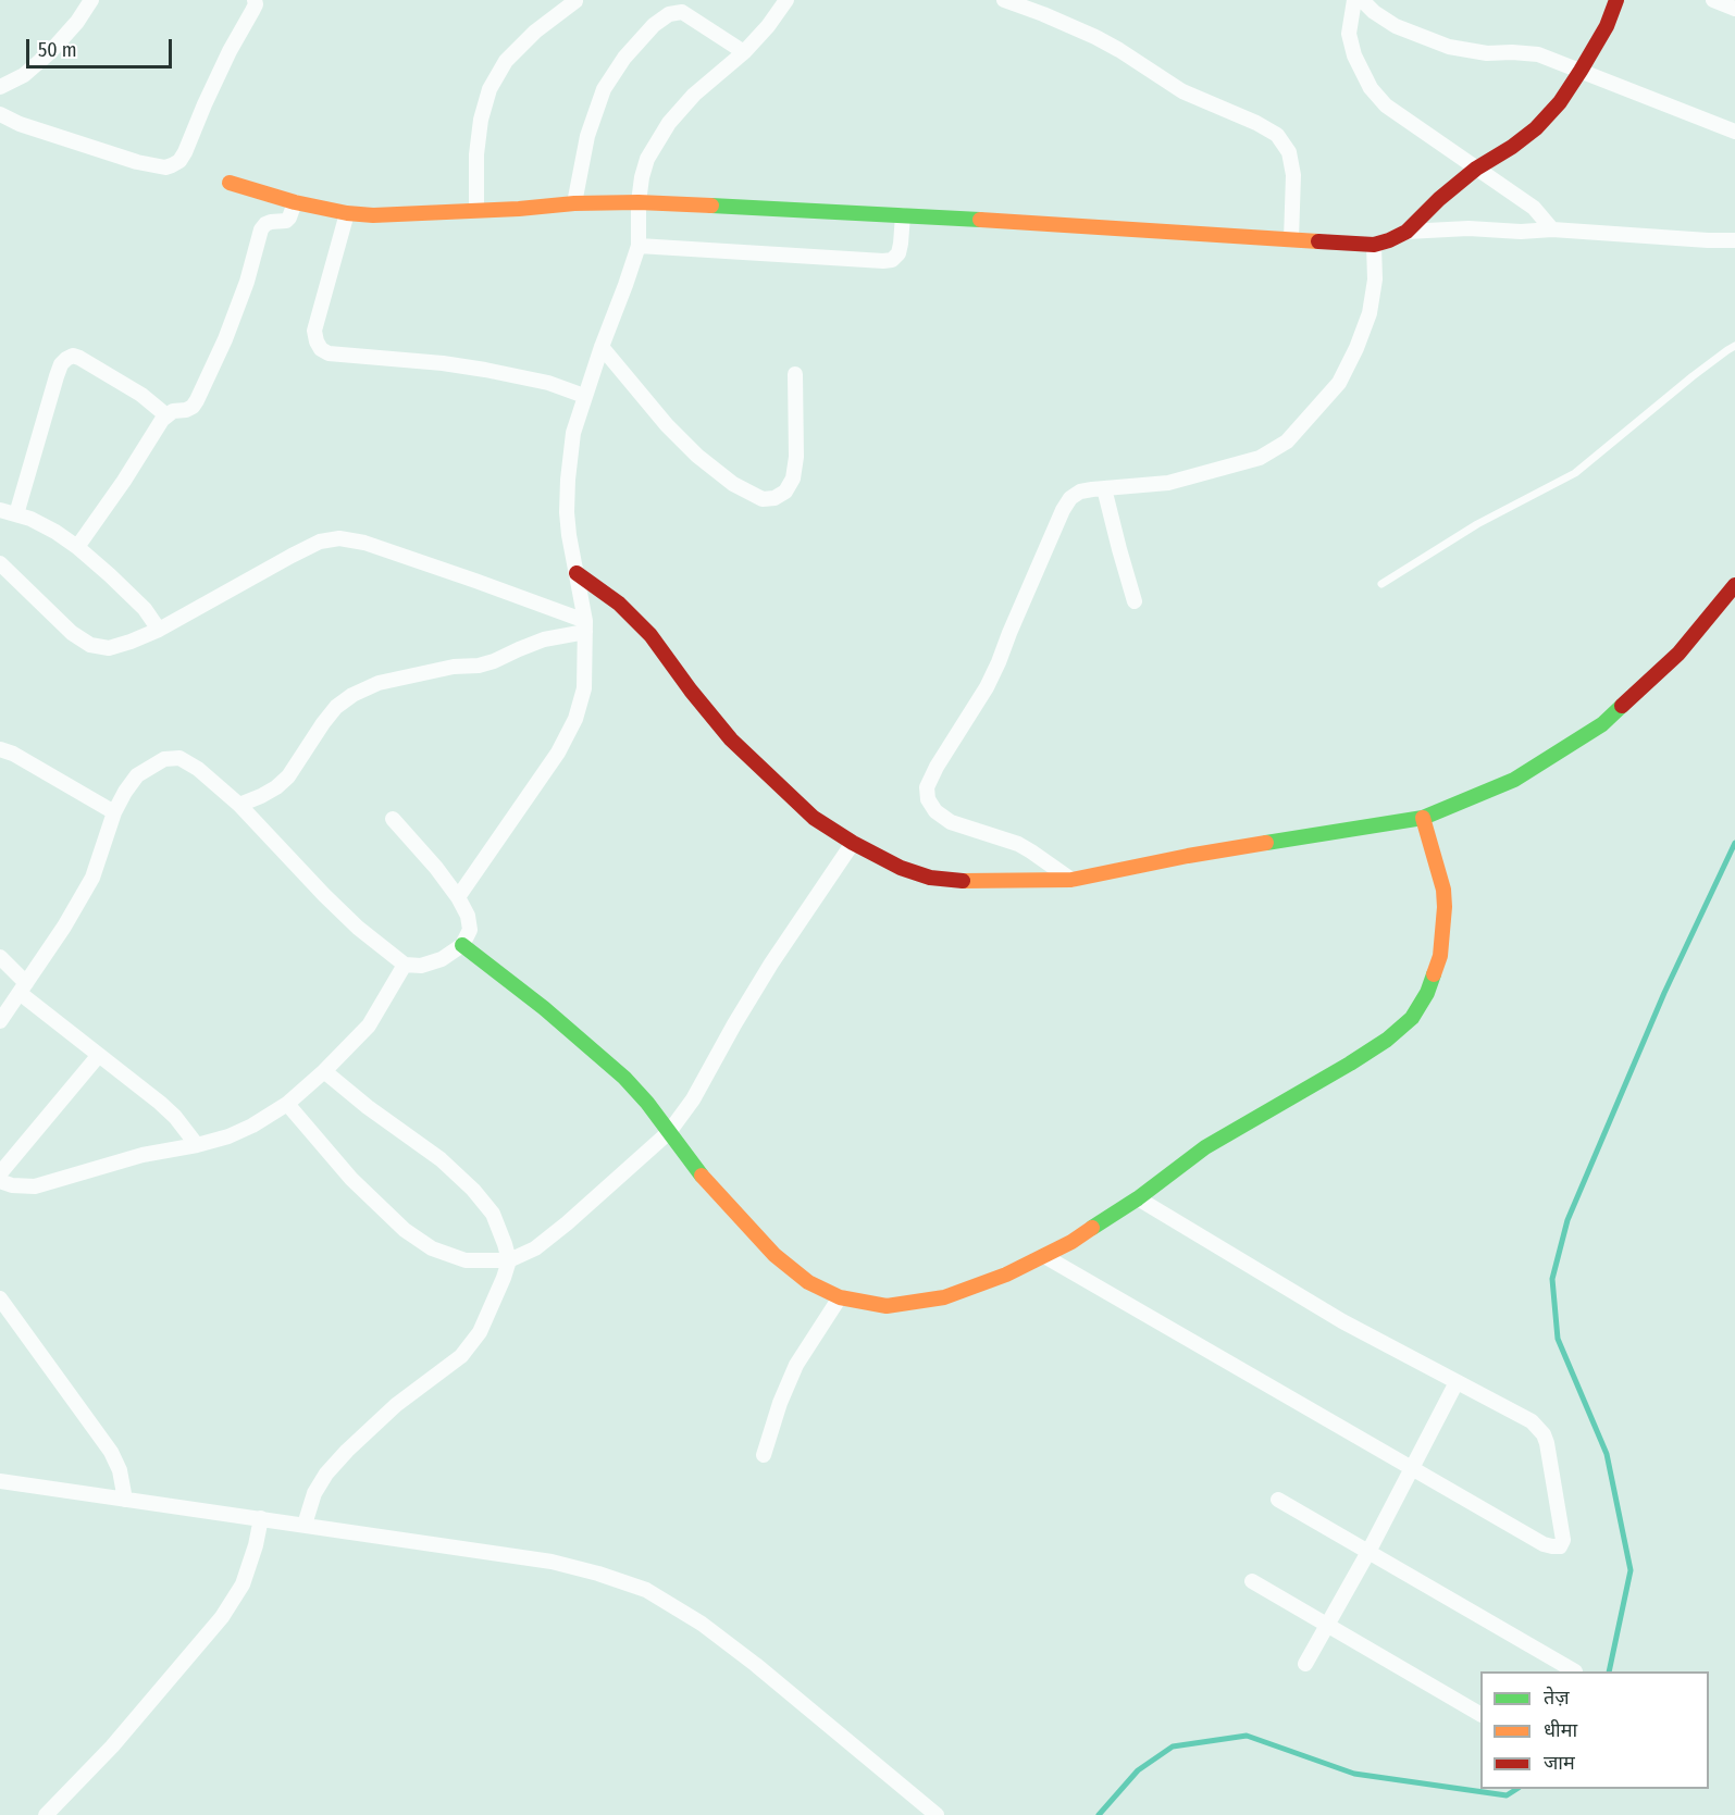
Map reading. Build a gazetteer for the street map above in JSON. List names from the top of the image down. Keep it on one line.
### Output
{"legend":["तेज़","धीमा","जाम"],"scale_bar":"50 m"}
